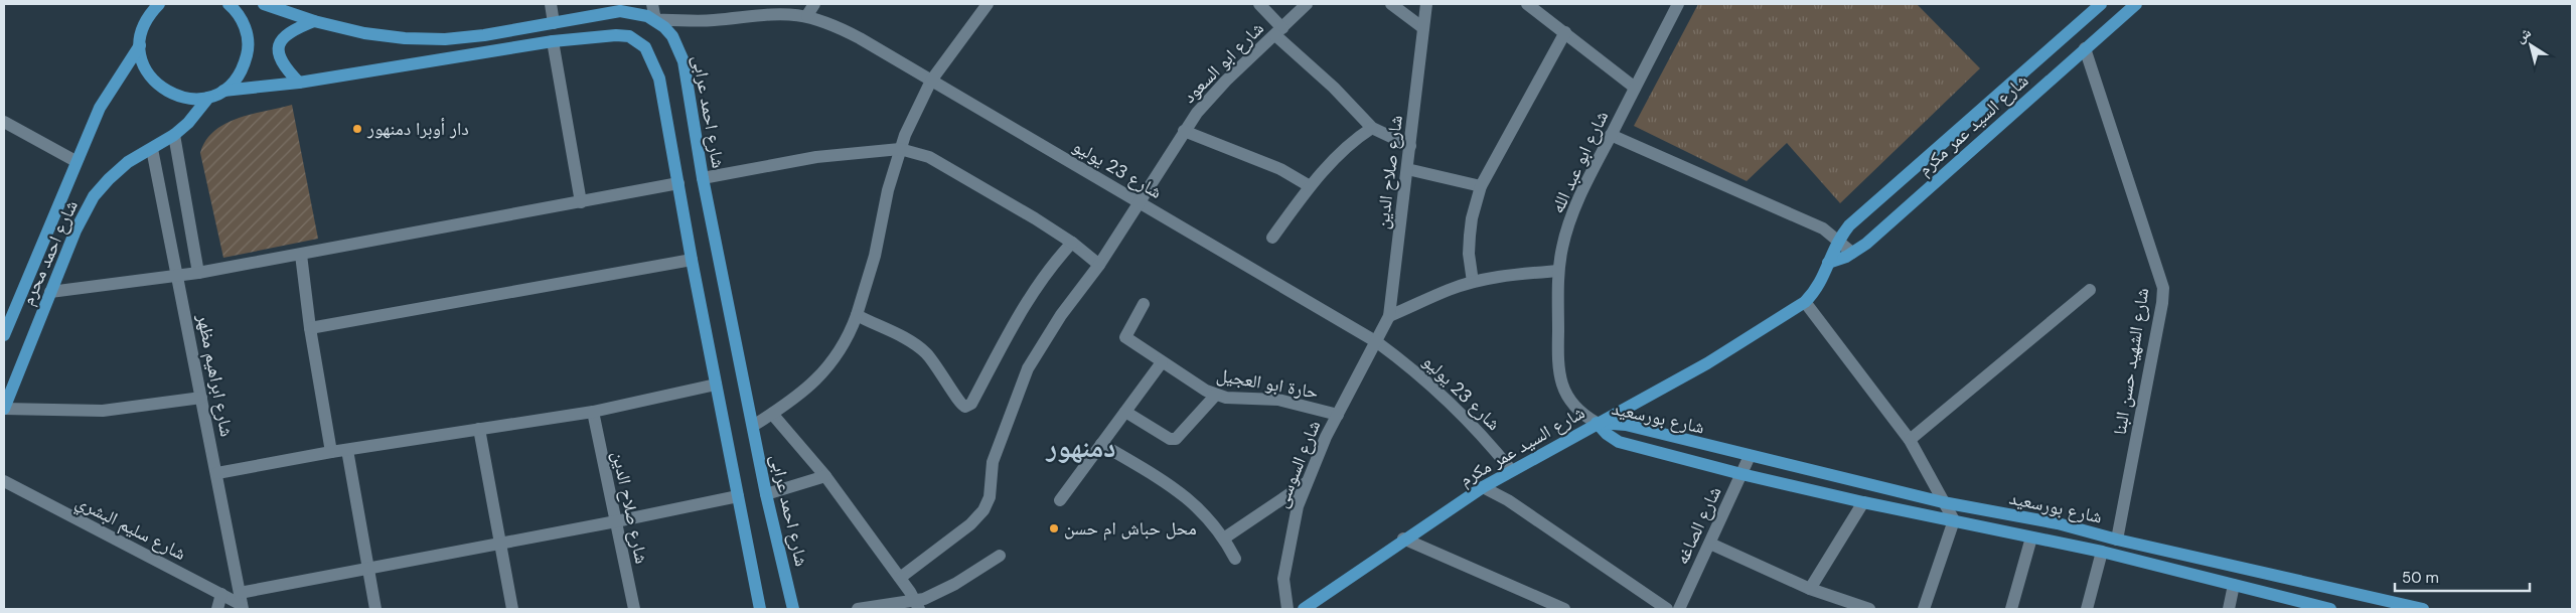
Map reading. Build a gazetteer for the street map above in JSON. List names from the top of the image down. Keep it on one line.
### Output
{"streets":{"main road":["شارع احمد عرابى","شارع السيد عمر مكرم","شارع احمد محرم","شارع بورسعيد"],"street":["شارع ابو السعود","شارع ابو عبد الله","شارع 23 يوليو","شارع صلاح الدين","شارع الشهيد حسن البنا","شارع ابراهيم مظهر","حارة ابو العجيل","شارع السوسى","شارع الصاغه","شارع سليم البشري"]},"crossings":[["شارع ابو السعود","شارع 23 يوليو"],["شارع احمد عرابى","شارع 23 يوليو"],["شارع السيد عمر مكرم","شارع ابو عبد الله"],["شارع السيد عمر مكرم","شارع 23 يوليو"],["شارع السيد عمر مكرم","شارع الشهيد حسن البنا"],["شارع السيد عمر مكرم","شارع بورسعيد"],["شارع ابو عبد الله","شارع بورسعيد"],["شارع 23 يوليو","شارع صلاح الدين"],["شارع 23 يوليو","شارع السوسى"],["شارع صلاح الدين","شارع السوسى"],["شارع احمد محرم","شارع ابراهيم مظهر"],["شارع الشهيد حسن البنا","شارع بورسعيد"],["شارع ابراهيم مظهر","شارع سليم البشري"],["حارة ابو العجيل","شارع السوسى"],["شارع بورسعيد","شارع الصاغه"]],"districts":["دمنهور"],"places":["دار أوبرا دمنهور","محل حباش ام حسن"],"scale_bar":"50 m","north":"top left"}
